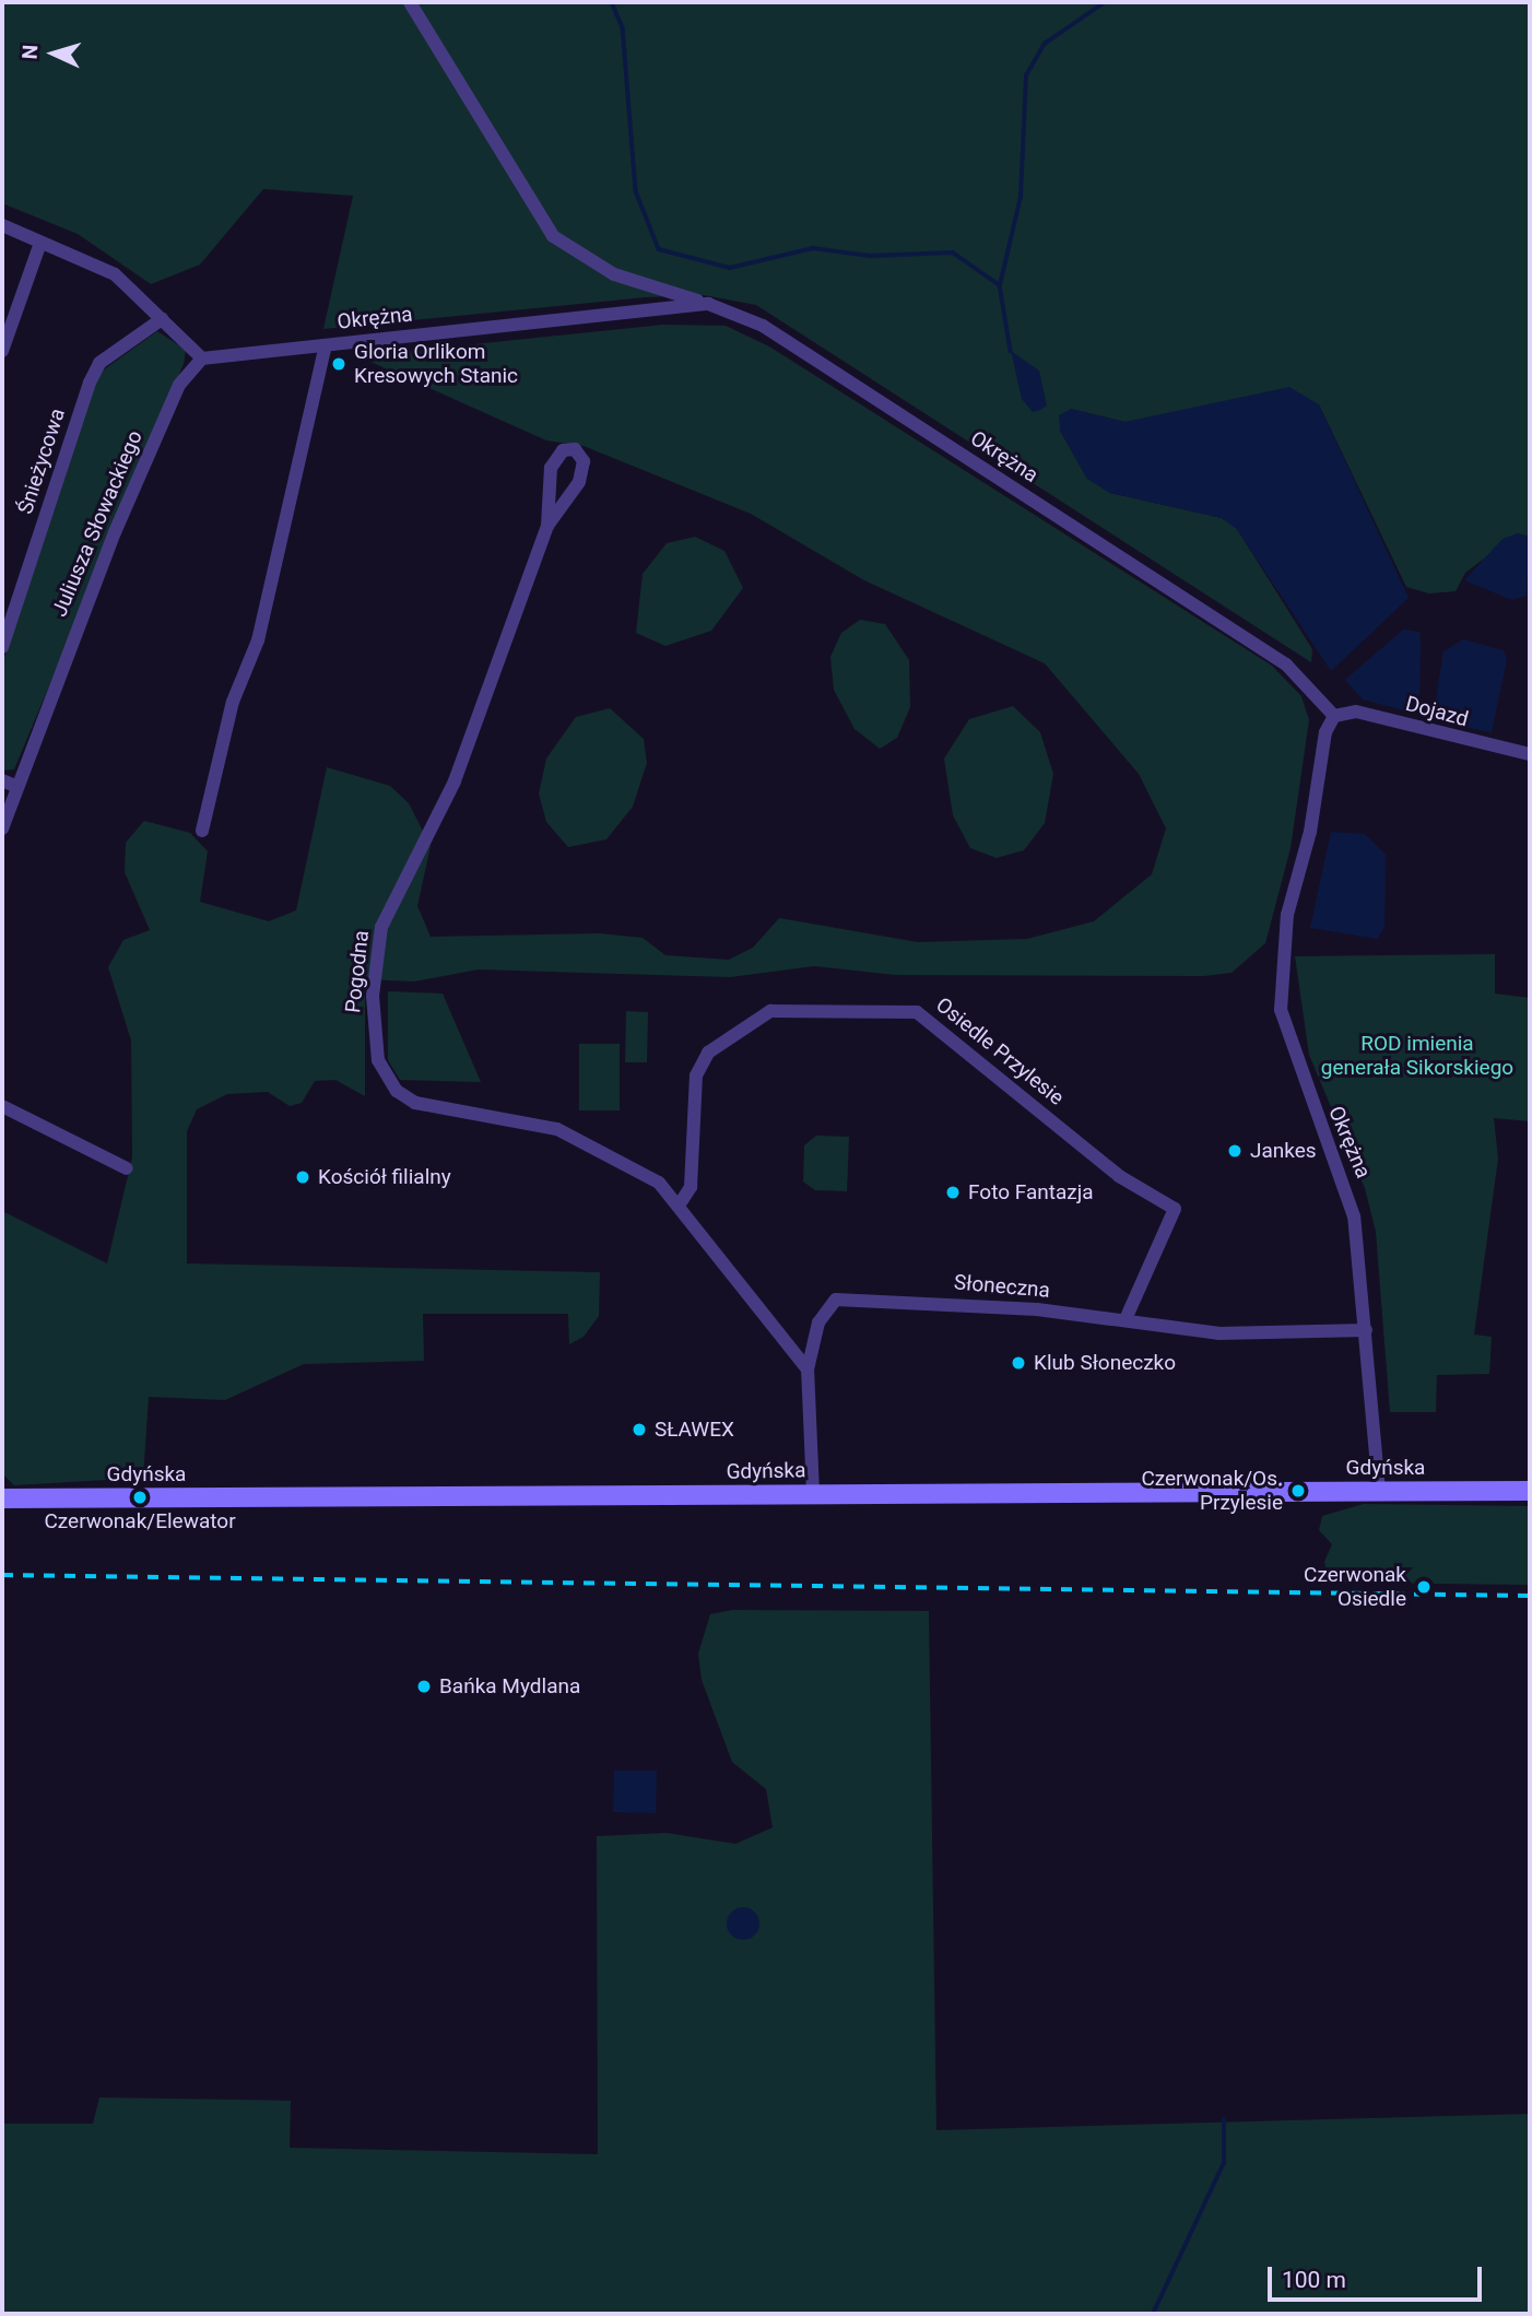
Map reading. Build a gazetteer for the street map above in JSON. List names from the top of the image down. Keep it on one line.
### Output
{"streets":{"main road":["Gdyńska"],"street":["Okrężna","Śnieżycowa","Juliusza Słowackiego","Dojazd","Pogodna","Osiedle Przylesie","Słoneczna"]},"crossings":[["Okrężna","Dojazd"],["Okrężna","Słoneczna"],["Okrężna","Gdyńska"],["Pogodna","Osiedle Przylesie"],["Osiedle Przylesie","Słoneczna"],["Słoneczna","Gdyńska"]],"parks":["ROD imienia generała Sikorskiego"],"places":["Gloria Orlikom Kresowych Stanic","Jankes","Kościół filialny","Foto Fantazja","Klub Słoneczko","SŁAWEX","Czerwonak/Os. Przylesie","Czerwonak/Elewator","Czerwonak Osiedle","Bańka Mydlana"],"scale_bar":"100 m","north":"left"}
